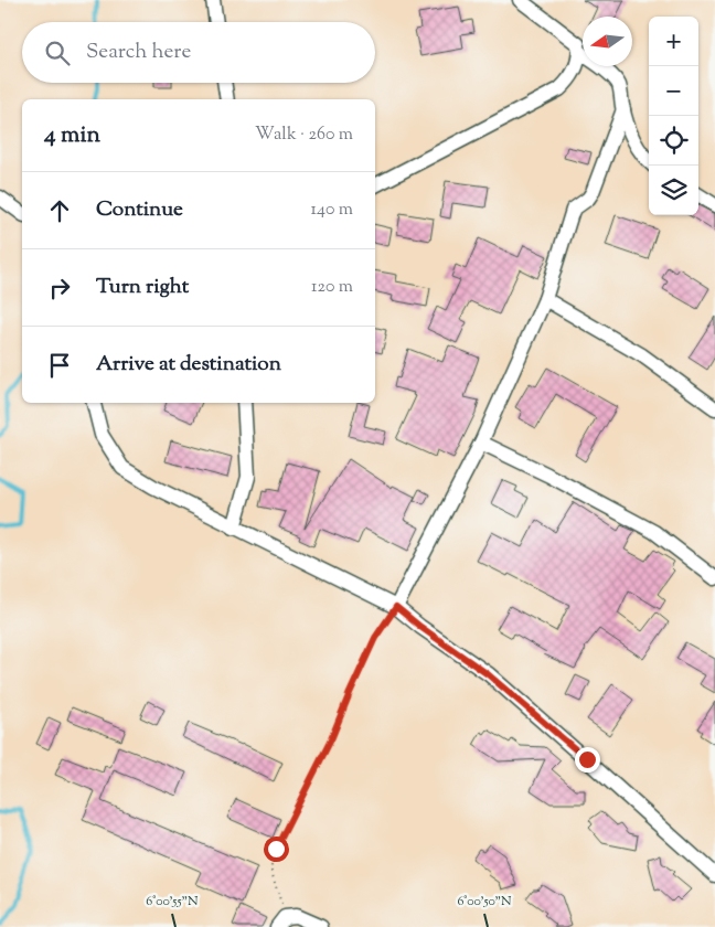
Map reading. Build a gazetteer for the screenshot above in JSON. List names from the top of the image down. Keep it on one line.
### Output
{"north":"left","page":{"map_buttons":["+","−"],"search":"Search here","heading":["4 min","Walk · 260 m"],"list":[["Continue","140 m"],["Turn right","120 m"],"Arrive at destination"]},"coordinates":["6°00'55\"N","6°00'50\"N"]}
